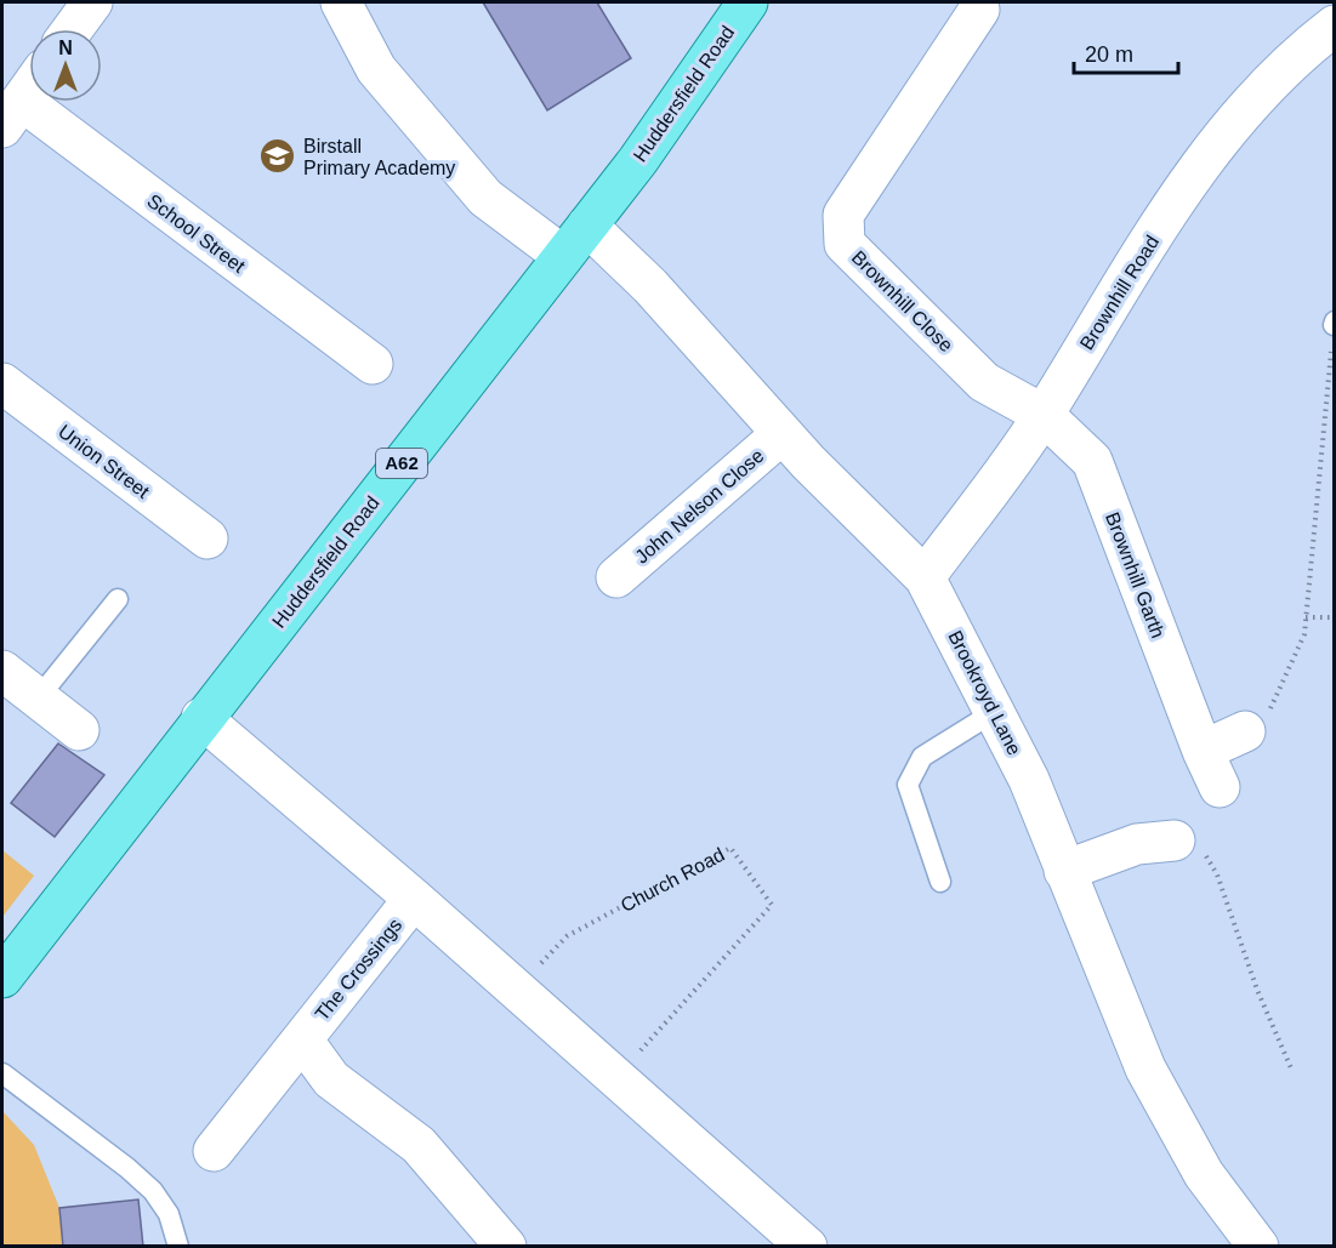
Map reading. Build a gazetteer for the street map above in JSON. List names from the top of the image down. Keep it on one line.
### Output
{"streets":{"main road":["Huddersfield Road","A62"],"street":["School Street","Brownhill Road","Brownhill Close","Union Street","John Nelson Close","Brownhill Garth","Brookroyd Lane","The Crossings"],"path":["Church Road"]},"crossings":[["Huddersfield Road","Brookroyd Lane"],["Brownhill Road","Brownhill Close"],["Brownhill Road","Brownhill Garth"],["Brownhill Road","Brookroyd Lane"],["Brownhill Close","Brownhill Garth"],["John Nelson Close","Brookroyd Lane"]],"places":{"school or university":["Birstall Primary Academy"]},"scale_bar":"20 m","north":"top"}
